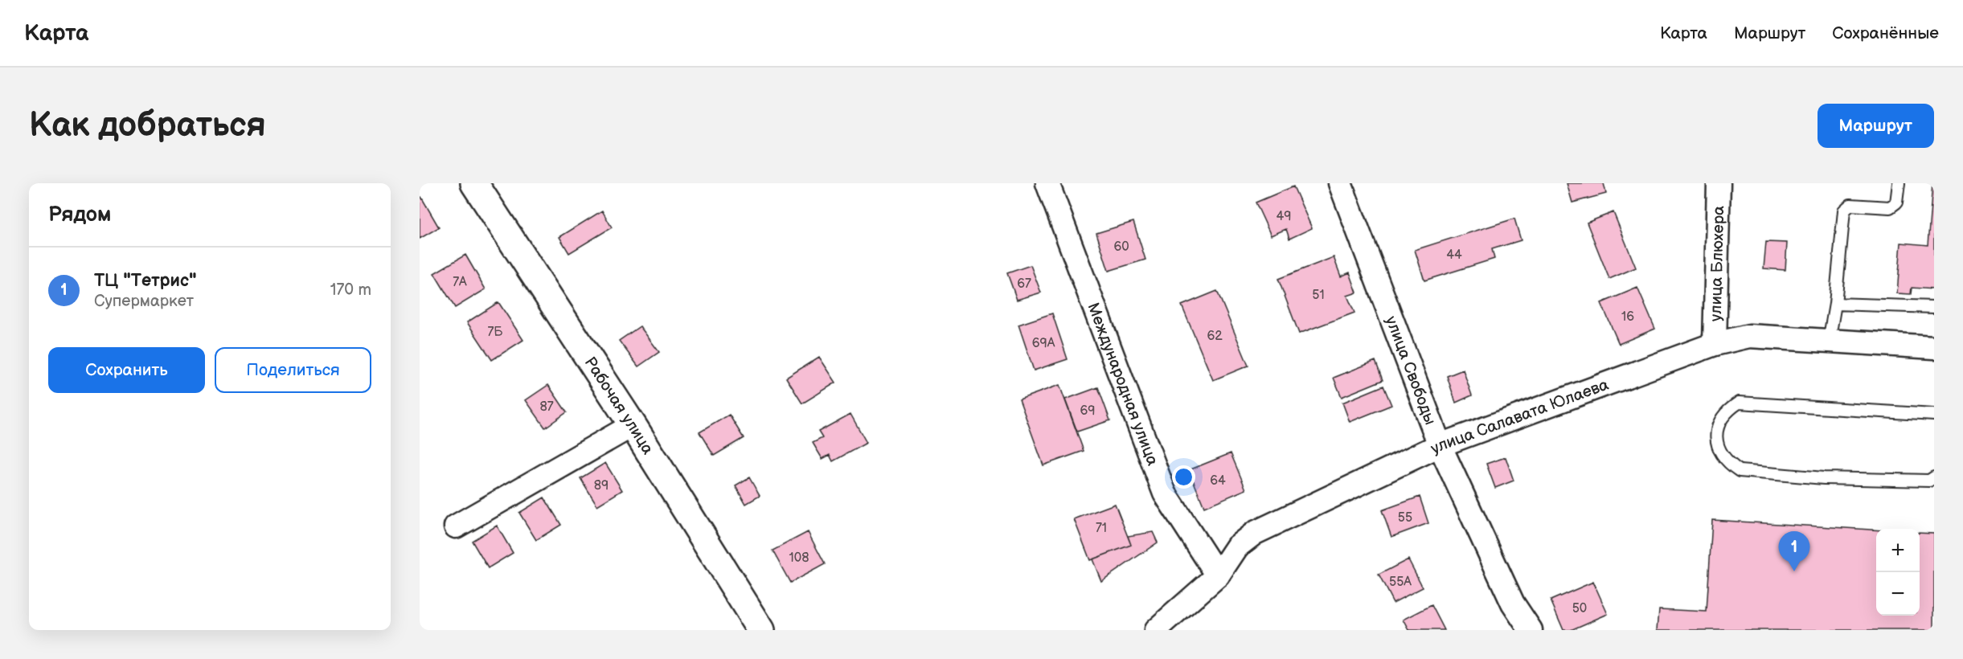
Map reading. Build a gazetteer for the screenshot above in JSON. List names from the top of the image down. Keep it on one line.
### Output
{"streets":{"street":["улица Блюхера","улица Свободы","Международная улица","Рабочая улица","улица Салавата Юлаева"]},"crossings":[["улица Блюхера","улица Салавата Юлаева"],["улица Свободы","улица Салавата Юлаева"],["Международная улица","улица Салавата Юлаева"]],"house_numbers":["49","60","44","7А","67","51","16","7Б","62","69А","87","69","64","89","55","71","108","55А","50"],"page":{"header":"Карта","nav":["Карта","Маршрут","Сохранённые"],"buttons":["Маршрут",["Сохранить","Поделиться"]],"title":"Как добраться","heading":"Рядом","list":[{"mark":"1","name":"ТЦ \"Тетрис\"","note":"Супермаркет","value":"170 m"}],"map_buttons":["+","−"],"pins":"1"}}
